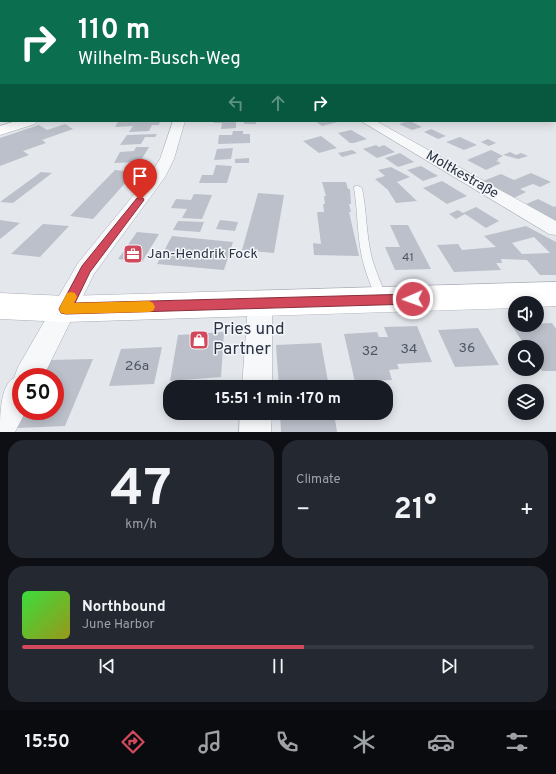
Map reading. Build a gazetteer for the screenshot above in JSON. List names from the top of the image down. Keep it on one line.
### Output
{"streets":{"street":["Moltkestraße"]},"places":{"office":["Jan-Hendrik Fock"],"shop":["Pries und Partner"]},"house_numbers":["41","36","34","32","26a"],"page":{"turn":["110 m","Wilhelm-Busch-Weg"],"limit":"50","trip":"15:51 · 1 min · 170 m","tile":[["47","km/h"],"Climate"],"heat":["−","21°","+"],"song":["Northbound","June Harbor"],"tabs":"15:50"}}
